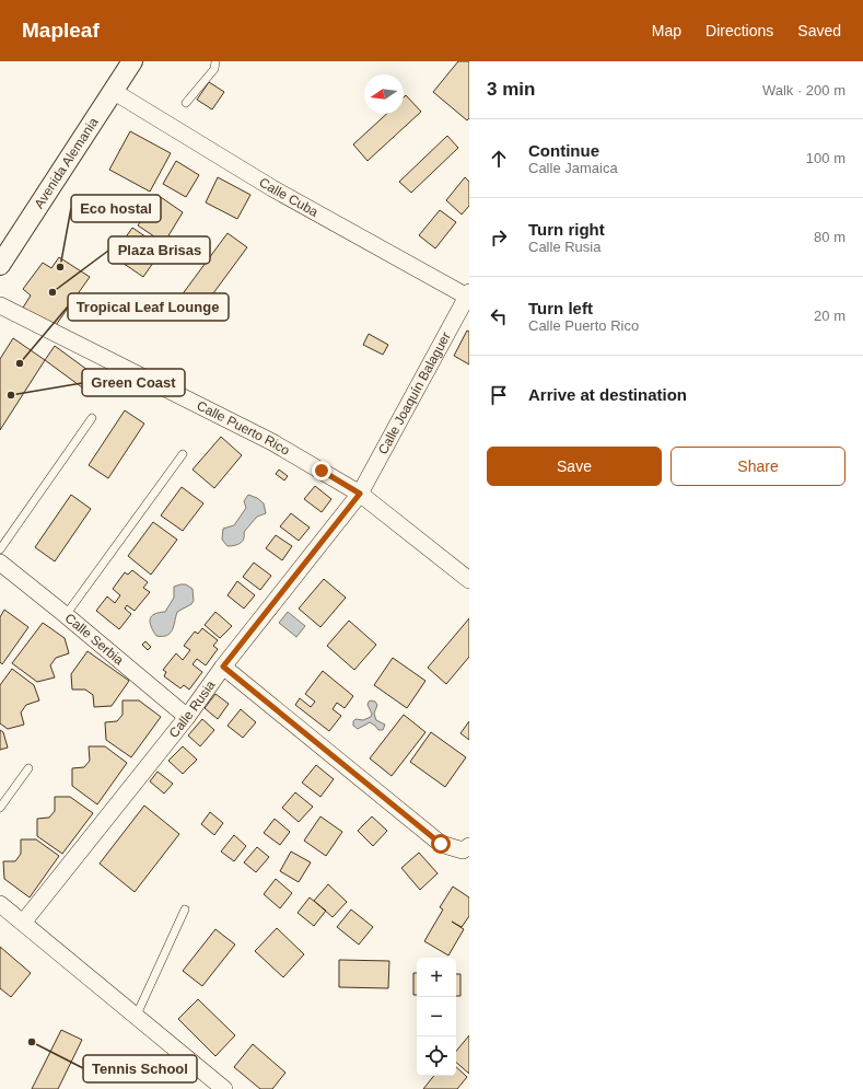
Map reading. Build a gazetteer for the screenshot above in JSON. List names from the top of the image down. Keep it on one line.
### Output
{"streets":{"street":["Avenida Alemania","Calle Cuba","Calle Joaquín Balaguer","Calle Puerto Rico","Calle Serbia","Calle Rusia"]},"crossings":[["Avenida Alemania","Calle Cuba"],["Calle Cuba","Calle Joaquín Balaguer"],["Calle Joaquín Balaguer","Calle Puerto Rico"],["Calle Joaquín Balaguer","Calle Rusia"],["Calle Puerto Rico","Calle Rusia"],["Calle Serbia","Calle Rusia"]],"places":["Eco hostal","Plaza Brisas","Tropical Leaf Lounge","Green Coast","Tennis School"],"north":"left","page":{"header":"Mapleaf","nav":["Map","Directions","Saved"],"heading":["3 min","Walk · 200 m"],"list":[["Continue","Calle Jamaica","100 m"],["Turn right","Calle Rusia","80 m"],["Turn left","Calle Puerto Rico","20 m"],"Arrive at destination"],"buttons":["Save","Share"],"map_buttons":["+","−"]}}
